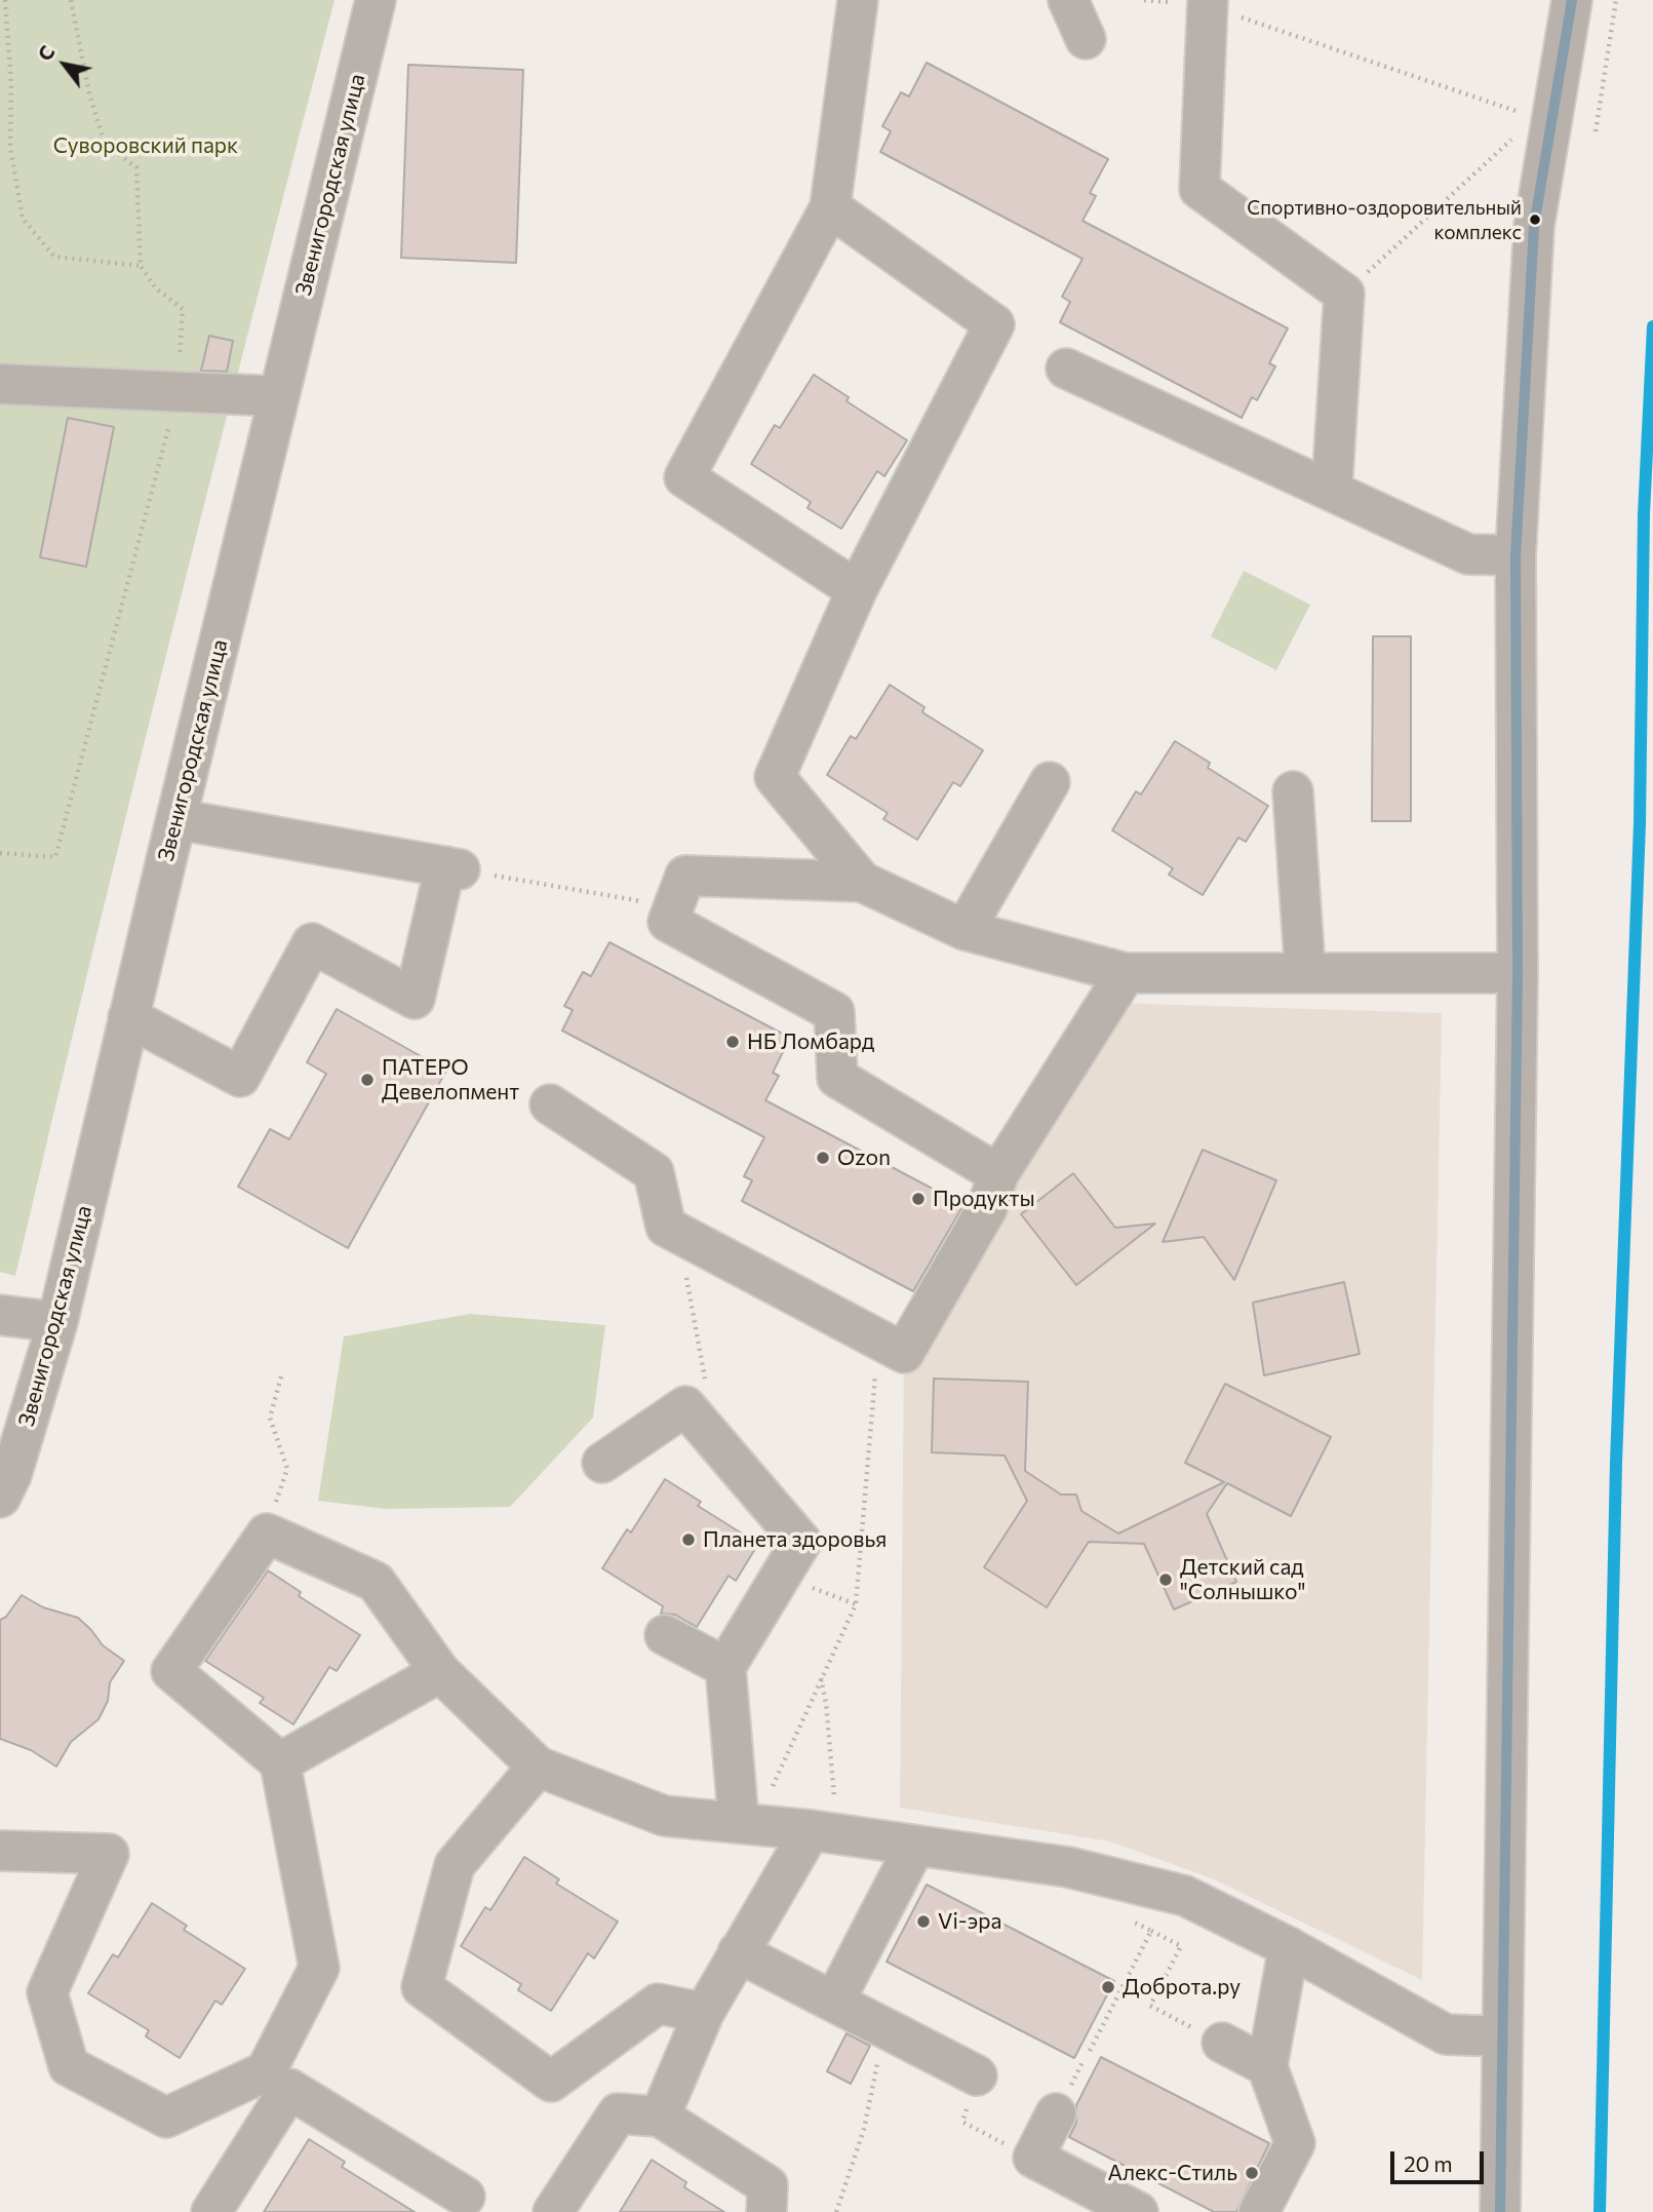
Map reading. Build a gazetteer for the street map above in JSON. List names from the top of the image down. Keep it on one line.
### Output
{"streets":{"street":["Звенигородская улица"]},"parks":["Суворовский парк"],"places":["Спортивно-оздоровительный комплекс","НБ Ломбард","ПАТЕРО Девелопмент","Ozon","Продукты","Планета здоровья","Детский сад \"Солнышко\"","Vi-эра","Доброта.ру","Алекс-Стиль"],"scale_bar":"20 m","north":"top left"}
